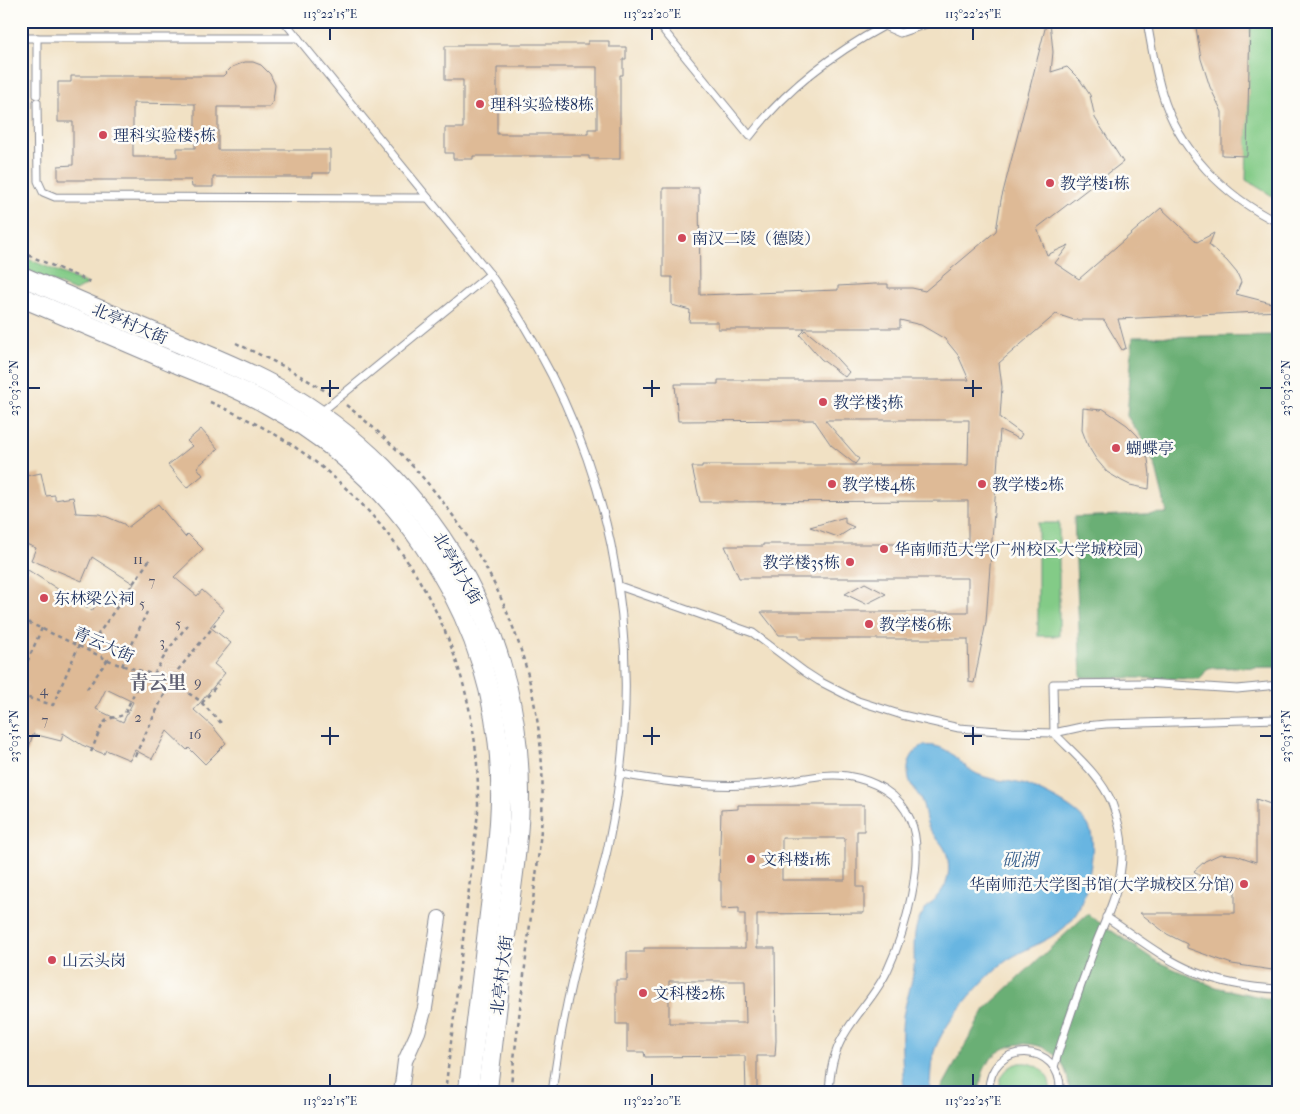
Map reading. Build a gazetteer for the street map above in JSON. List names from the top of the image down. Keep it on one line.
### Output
{"streets":{"main road":["北亭村大街"],"path":["青云大街"]},"districts":["青云里"],"water":["砚湖"],"places":["理科实验楼8栋","理科实验楼5栋","教学楼1栋","南汉二陵（德陵）","教学楼3栋","蝴蝶亭","教学楼4栋","教学楼2栋","华南师范大学(广州校区大学城校园)","教学楼35栋","东林梁公祠","教学楼6栋","文科楼1栋","华南师范大学图书馆(大学城校区分馆)","山云头岗","文科楼2栋"],"house_numbers":["11","7","5","5","3","9","4","2","7","16"],"coordinates":["113°22'15\"E","113°22'20\"E","113°22'25\"E","23°03'20\"N","23°03'15\"N"]}
